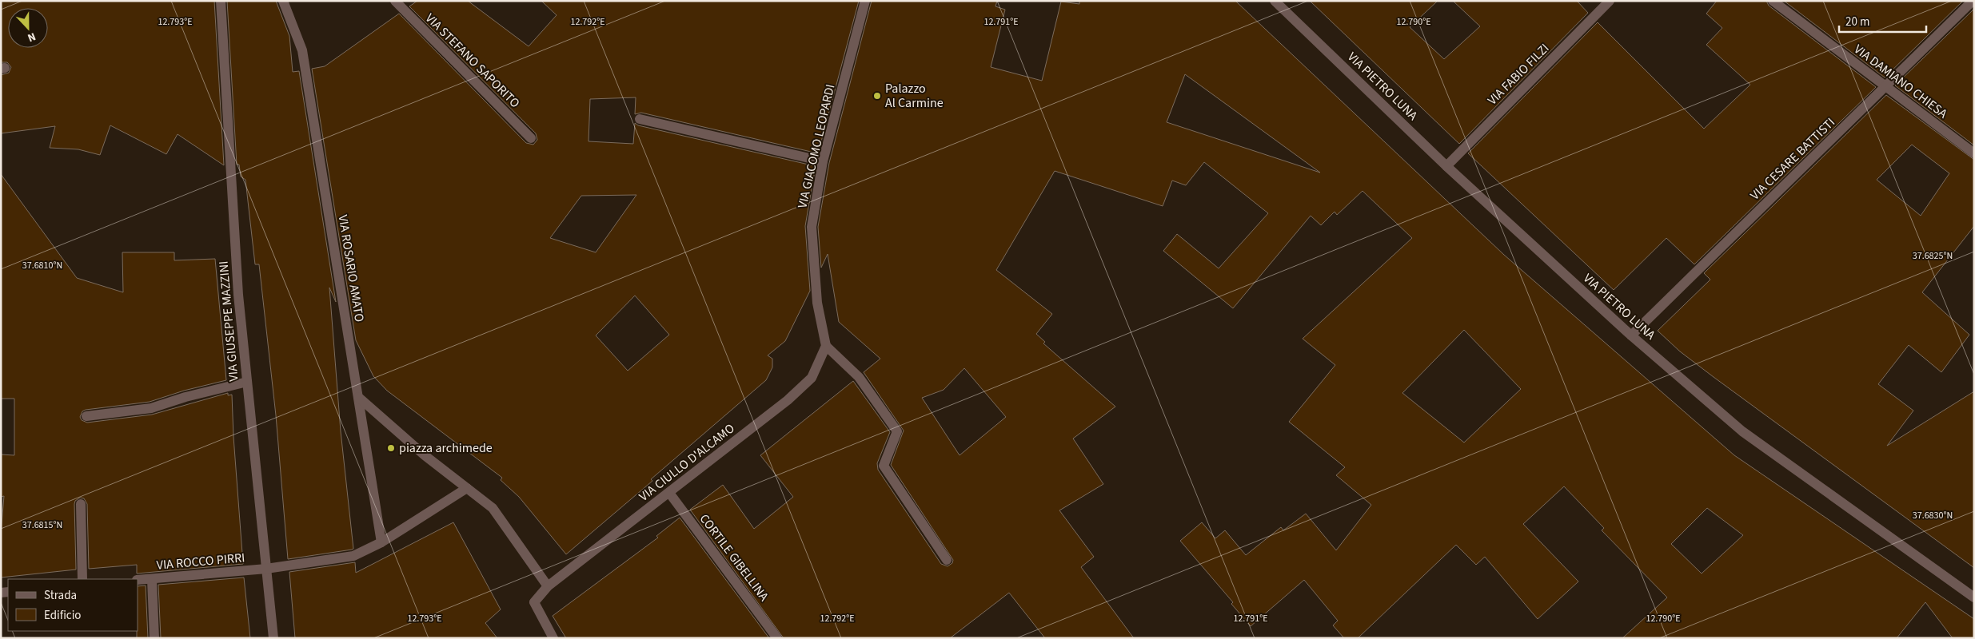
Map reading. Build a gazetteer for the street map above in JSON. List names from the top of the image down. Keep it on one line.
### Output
{"streets":{"street":["VIA STEFANO SAPORITO","VIA FABIO FILZI","VIA DAMIANO CHIESA","VIA PIETRO LUNA","VIA GIACOMO LEOPARDI","VIA CESARE BATTISTI","VIA ROSARIO AMATO","VIA GIUSEPPE MAZZINI","VIA CIULLO D'ALCAMO","CORTILE GIBELLINA","VIA ROCCO PIRRI"]},"crossings":[["VIA FABIO FILZI","VIA PIETRO LUNA"],["VIA DAMIANO CHIESA","VIA CESARE BATTISTI"],["VIA PIETRO LUNA","VIA CESARE BATTISTI"],["VIA GIACOMO LEOPARDI","VIA CIULLO D'ALCAMO"],["VIA ROSARIO AMATO","VIA ROCCO PIRRI"],["VIA GIUSEPPE MAZZINI","VIA ROCCO PIRRI"],["VIA CIULLO D'ALCAMO","CORTILE GIBELLINA"]],"places":["Palazzo Al Carmine","piazza archimede"],"legend":["Strada","Edificio"],"scale_bar":"20 m","north":"bottom","coordinates":["12.793°E","12.792°E","12.791°E","12.790°E","37.6825°N","37.6810°N","37.6830°N","37.6815°N"]}
